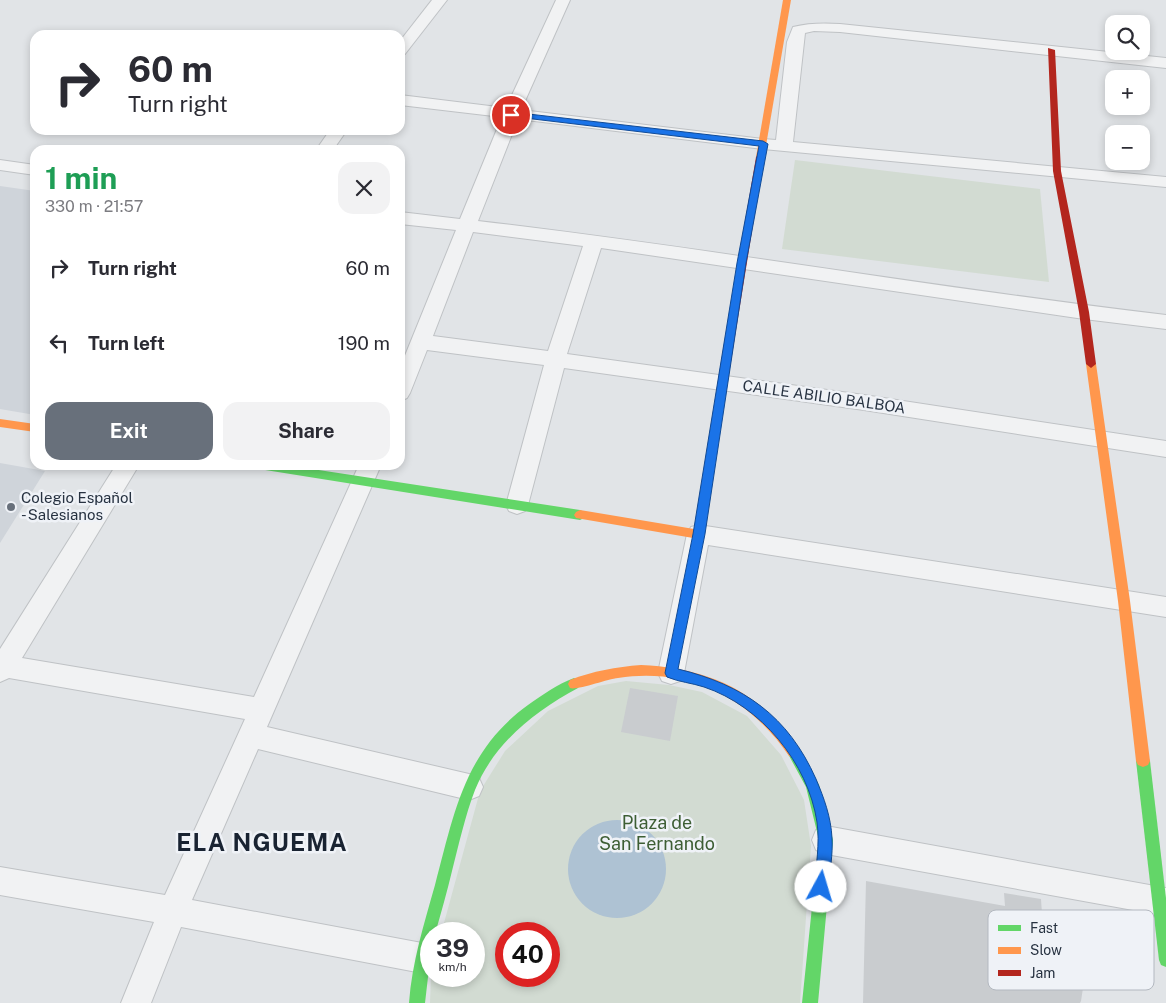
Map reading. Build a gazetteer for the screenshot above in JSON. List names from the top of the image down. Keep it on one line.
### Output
{"streets":{"street":["CALLE ABILIO BALBOA"]},"districts":["ELA NGUEMA"],"parks":["Plaza de San Fernando"],"places":["Colegio Español - Salesianos"],"legend":["Fast","Slow","Jam"],"page":{"map_buttons":["+","−"],"turn":["60 m","Turn right"],"heading":["1 min","330 m · 21:57"],"list":[{"name":"Turn right","value":"60 m"},{"name":"Turn left","value":"190 m"}],"buttons":["Exit","Share"],"speed":"39 km/h","limit":"40"}}
